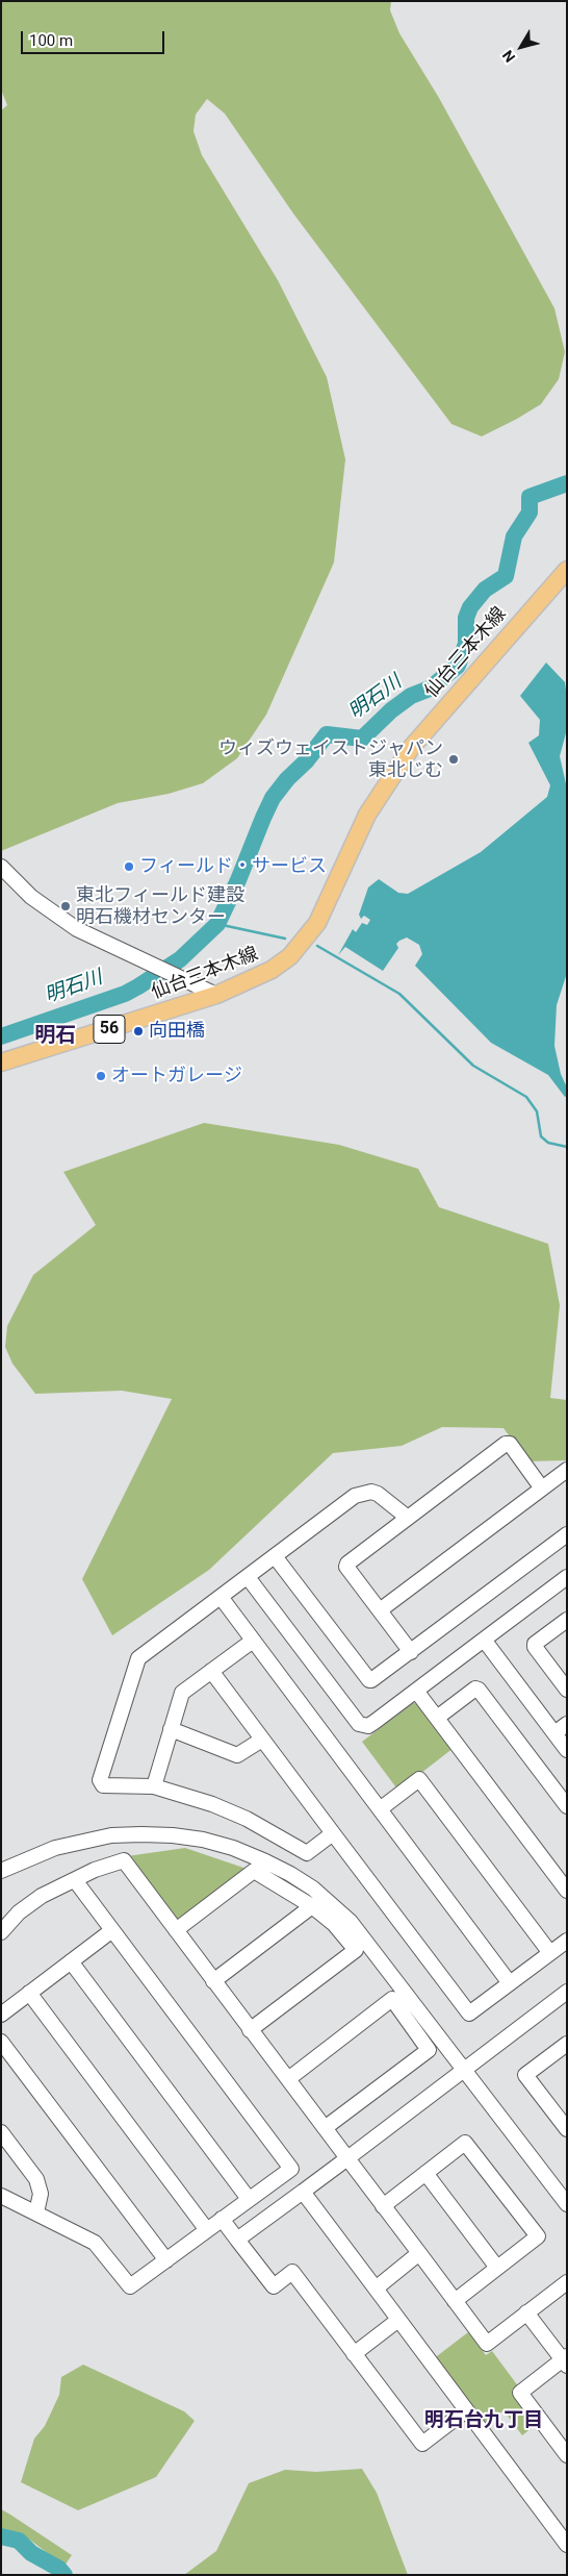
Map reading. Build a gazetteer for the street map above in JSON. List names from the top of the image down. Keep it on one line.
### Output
{"streets":{"main road":["仙台三本木線","56"]},"districts":["明石","明石台九丁目"],"water":["明石川"],"places":["ウィズウェイストジャパン 東北じむ","フィールド・サービス","東北フィールド建設 明石機材センター","向田橋","オートガレージ"],"scale_bar":"100 m","north":"bottom left"}
